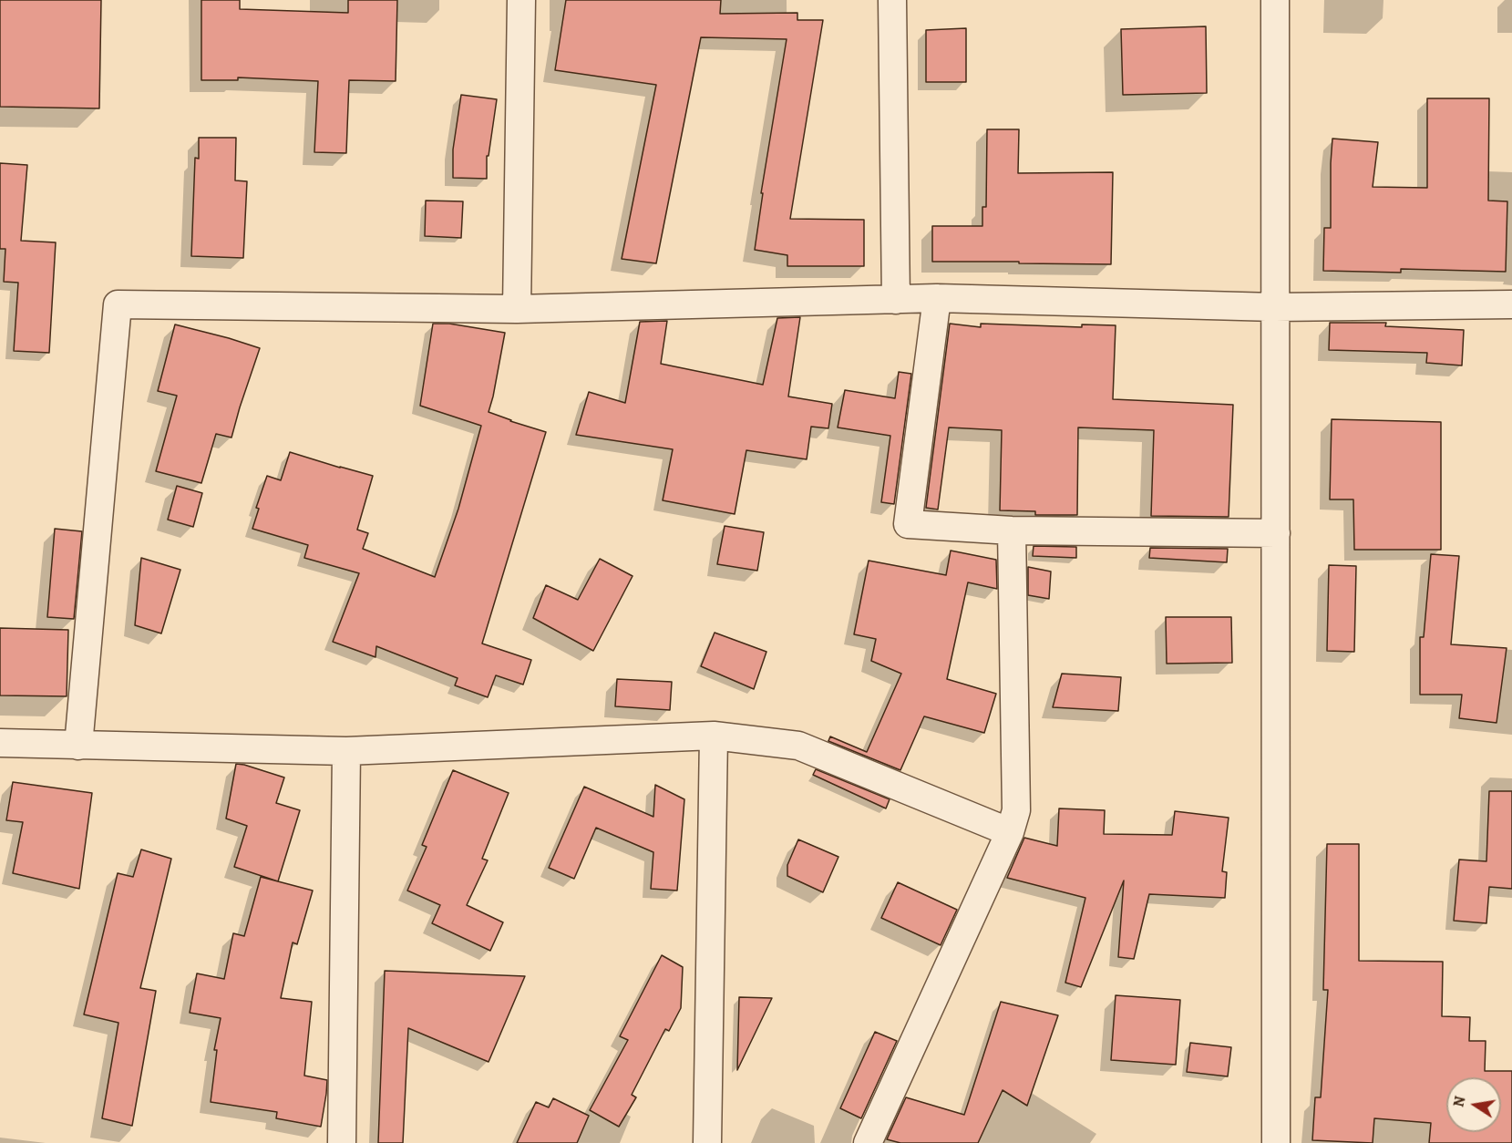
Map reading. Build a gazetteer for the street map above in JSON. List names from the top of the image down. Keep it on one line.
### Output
{"north":"left"}
